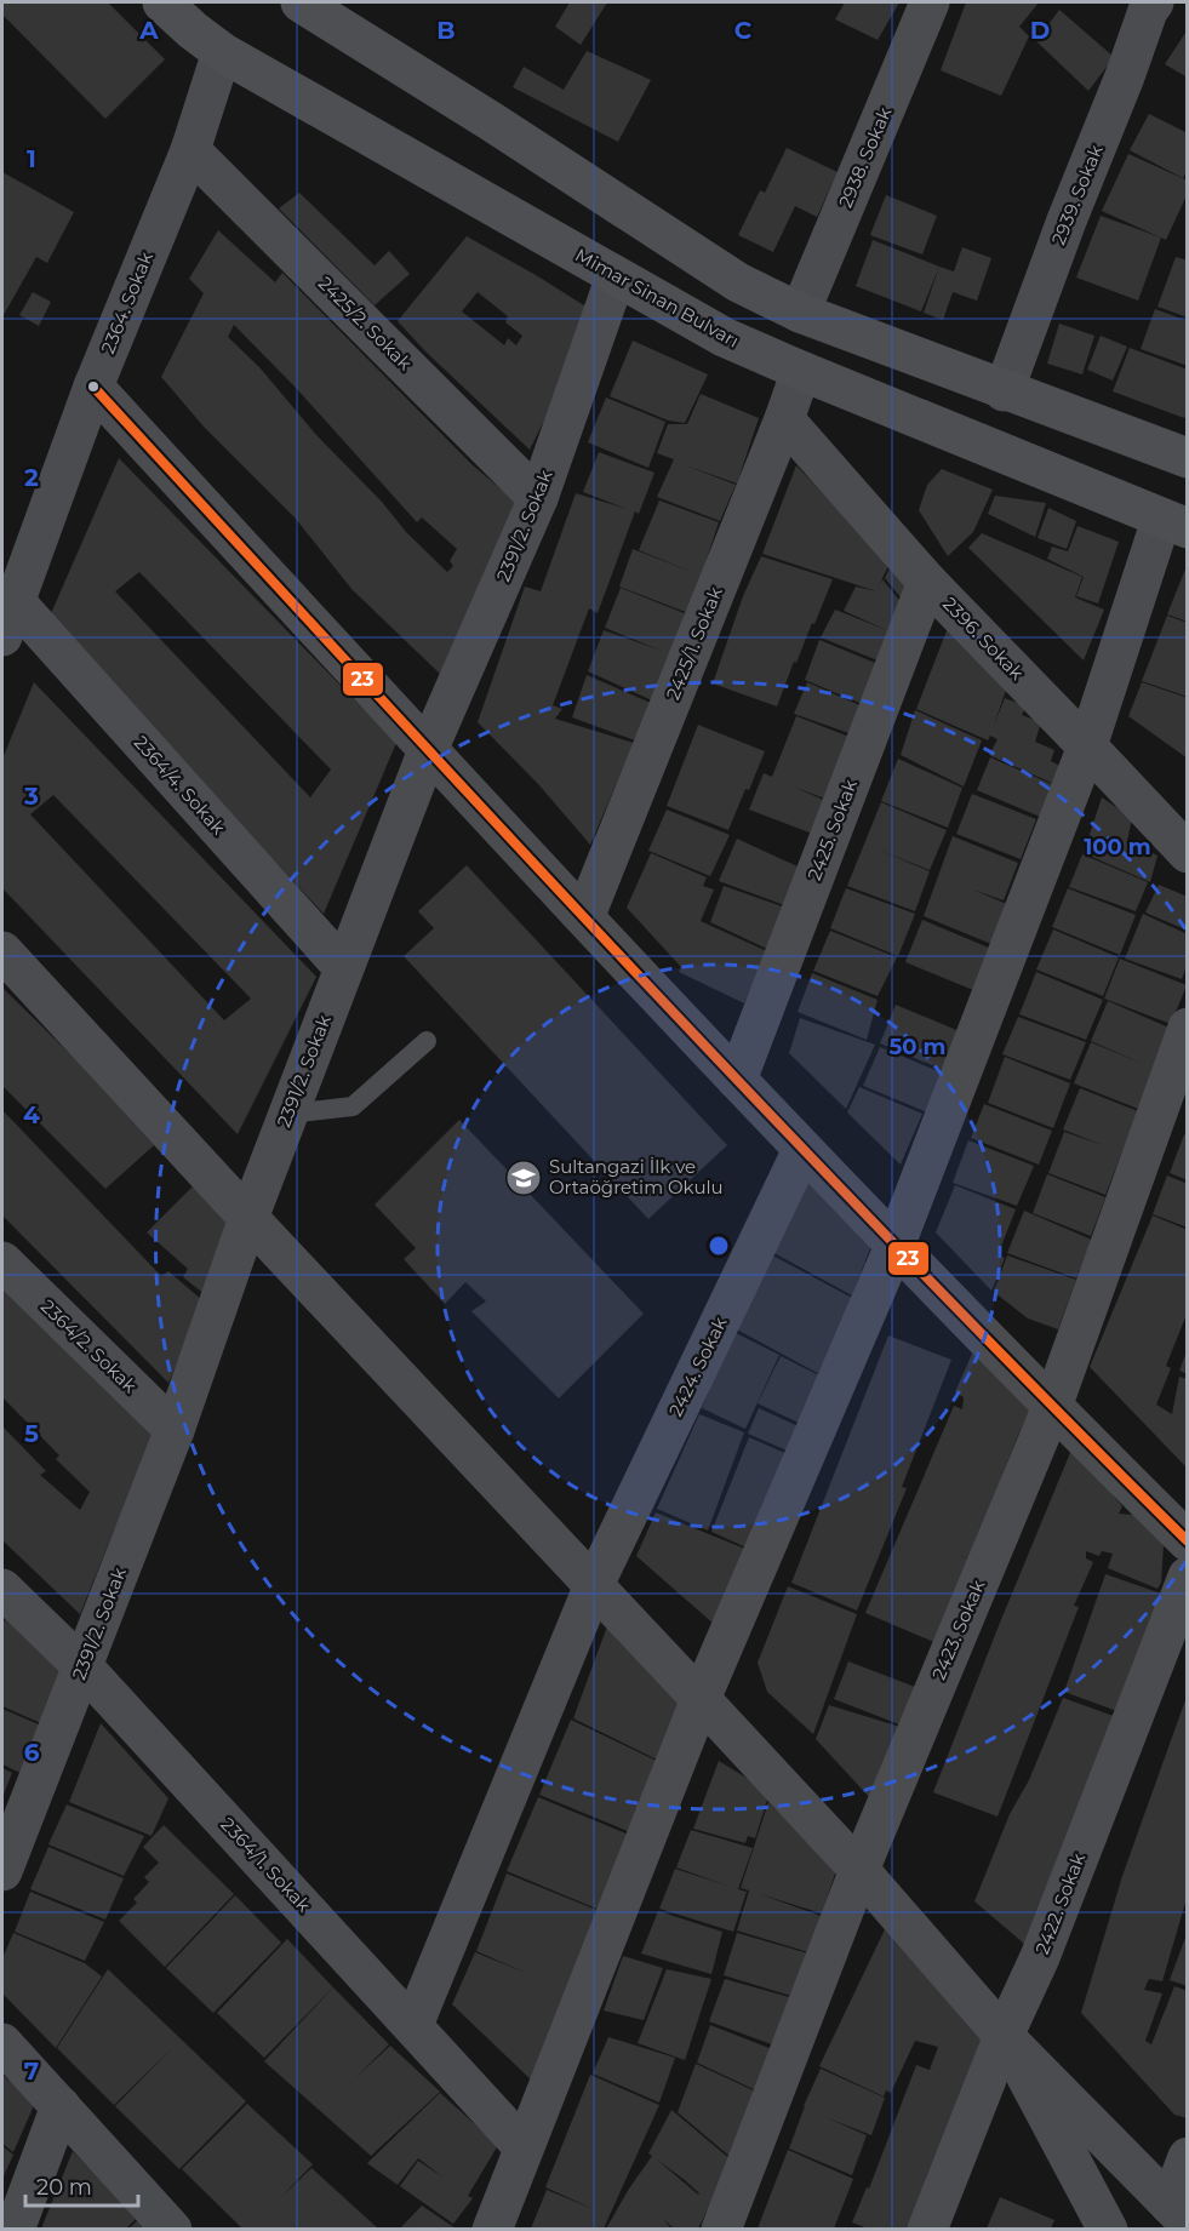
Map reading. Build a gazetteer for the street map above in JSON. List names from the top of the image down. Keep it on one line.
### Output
{"streets":{"main road":["Mimar Sinan Bulvarı"],"street":["2938. Sokak","2939. Sokak","2364. Sokak","2425/2. Sokak","2391/2. Sokak","2396. Sokak","2425/1. Sokak","2364/4. Sokak","2425. Sokak","2364/2. Sokak","2424. Sokak","2423. Sokak","2364/1. Sokak","2422. Sokak"]},"crossings":[["Mimar Sinan Bulvarı","2364. Sokak"],["Mimar Sinan Bulvarı","2391/2. Sokak"],["Mimar Sinan Bulvarı","2425/1. Sokak"],["2364. Sokak","2425/2. Sokak"],["2364. Sokak","2364/4. Sokak"],["2425/2. Sokak","2391/2. Sokak"],["2391/2. Sokak","2364/4. Sokak"],["2391/2. Sokak","2364/2. Sokak"],["2391/2. Sokak","2364/1. Sokak"],["2396. Sokak","2425/1. Sokak"],["2396. Sokak","2425. Sokak"],["2424. Sokak","2364/1. Sokak"]],"places":{"school or university":["Sultangazi İlk ve Ortaöğretim Okulu"]},"lines":["transit line 23"],"scale_bar":"20 m","grid":{"columns":["A","B","C","D"],"rows":["1","2","3","4","5","6","7"]},"rings":["100 m","50 m"]}
